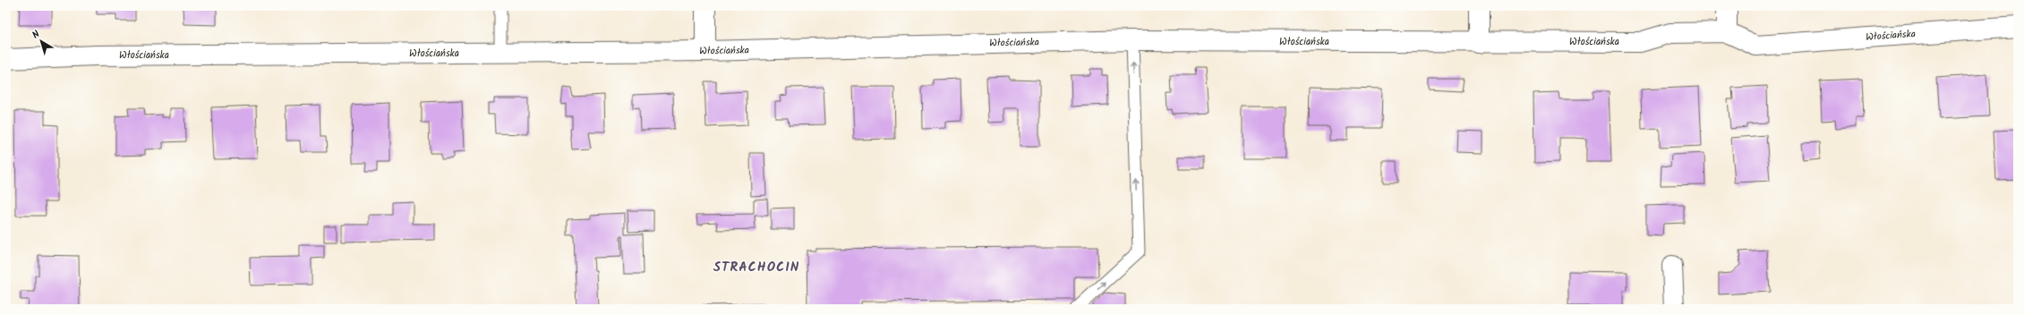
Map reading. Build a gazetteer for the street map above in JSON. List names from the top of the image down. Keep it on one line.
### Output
{"streets":{"street":["Włościańska"]},"districts":["STRACHOCIN"],"north":"top left"}
